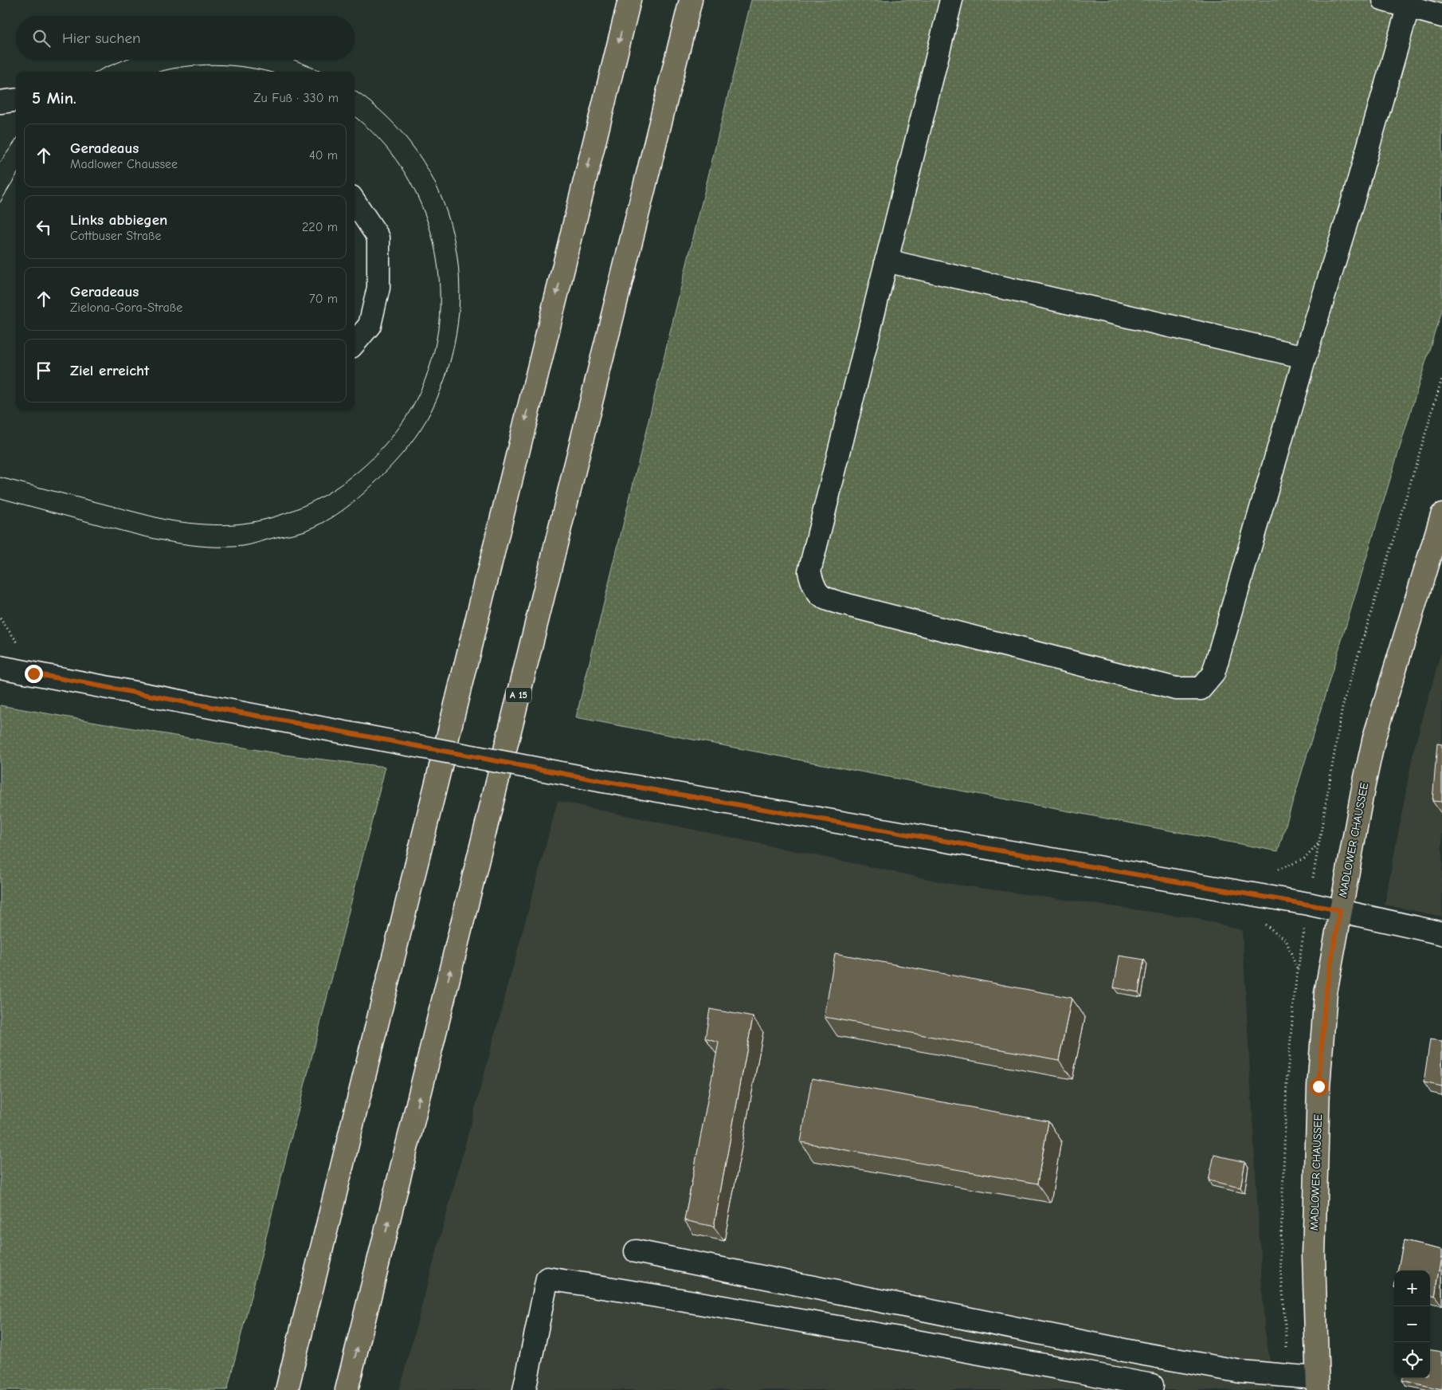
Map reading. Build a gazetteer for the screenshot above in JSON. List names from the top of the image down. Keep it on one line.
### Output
{"streets":{"main road":["A 15","MADLOWER CHAUSSEE"]},"page":{"search":"Hier suchen","heading":["5 Min.","Zu Fuß · 330 m"],"list":[["Geradeaus","Madlower Chaussee","40 m"],["Links abbiegen","Cottbuser Straße","220 m"],["Geradeaus","Zielona-Gora-Straße","70 m"],"Ziel erreicht"],"map_buttons":["+","−"]}}
